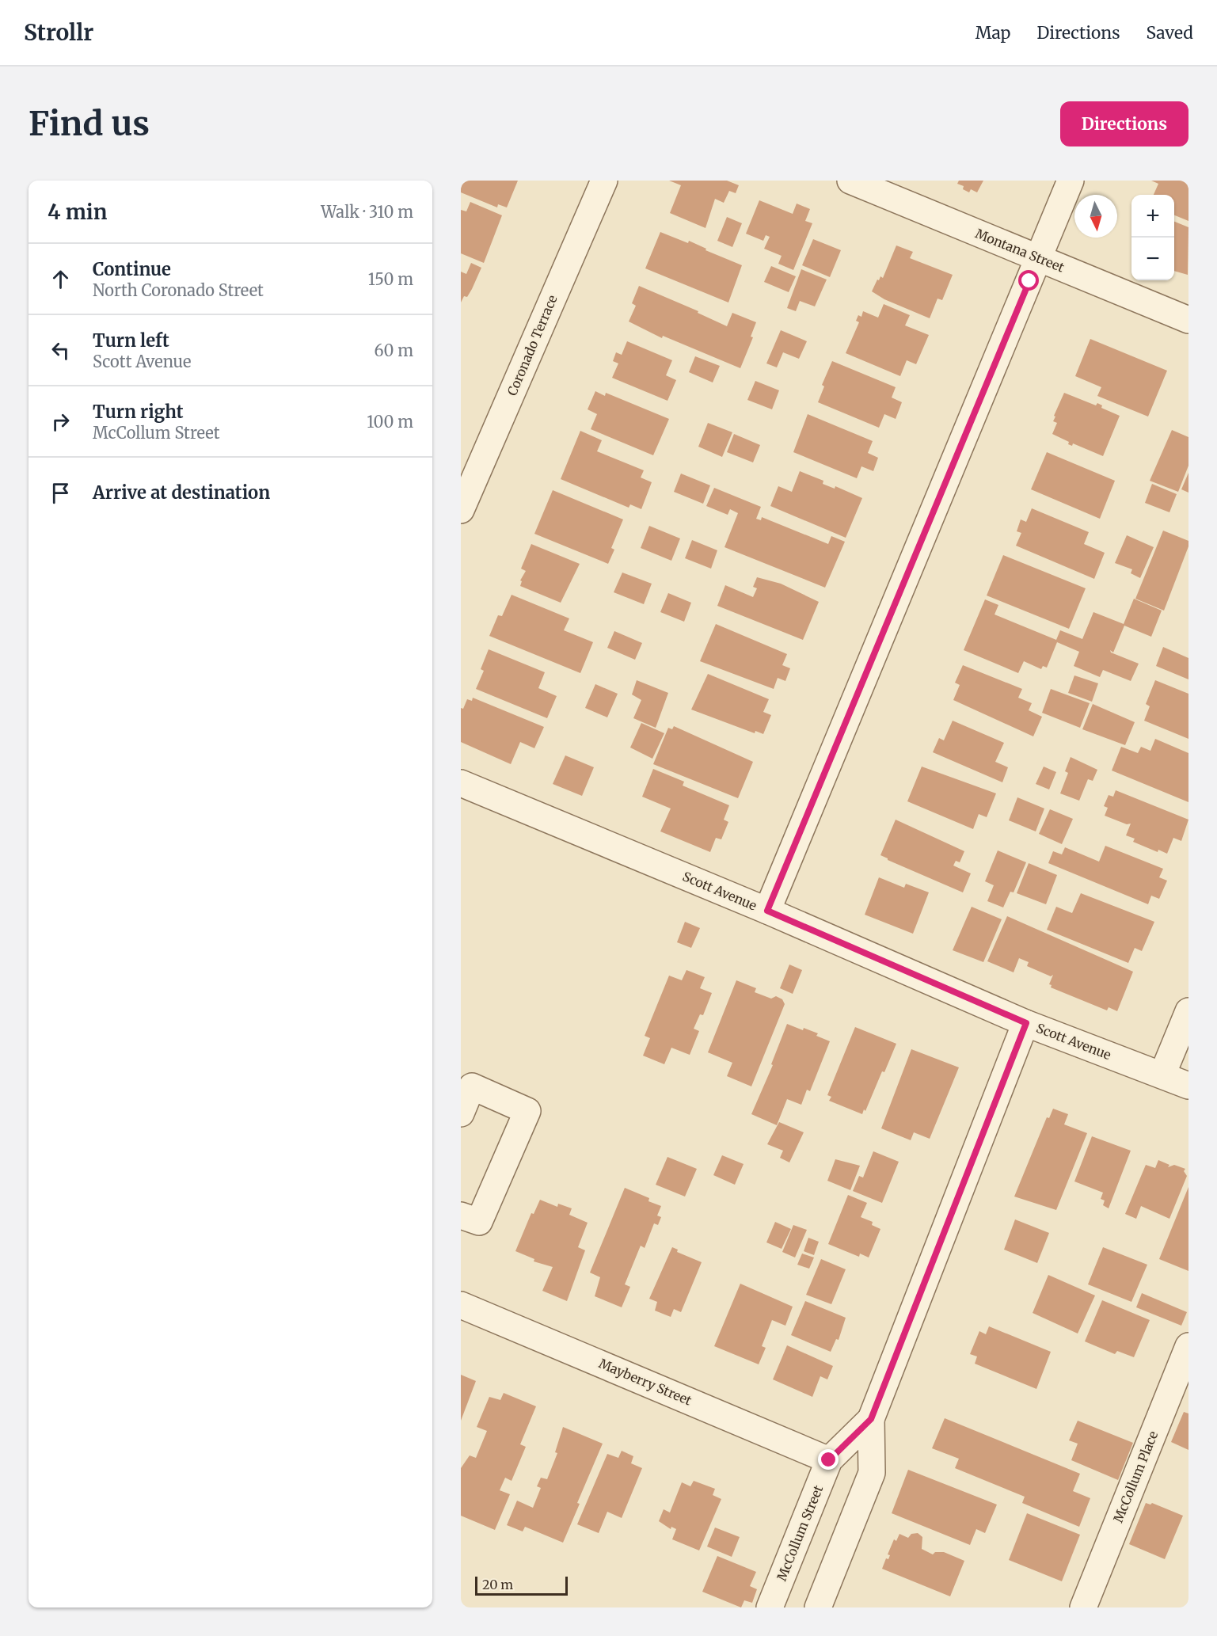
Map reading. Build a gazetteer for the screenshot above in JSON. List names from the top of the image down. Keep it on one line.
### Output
{"streets":{"street":["Montana Street","Coronado Terrace","Scott Avenue","Mayberry Street","McCollum Place","McCollum Street"]},"crossings":[["Scott Avenue","McCollum Street"],["Mayberry Street","McCollum Street"]],"scale_bar":"20 m","north":"bottom","page":{"header":"Strollr","nav":["Map","Directions","Saved"],"buttons":"Directions","title":"Find us","heading":["4 min","Walk · 310 m"],"map_buttons":["+","−"],"list":[["Continue","North Coronado Street","150 m"],["Turn left","Scott Avenue","60 m"],["Turn right","McCollum Street","100 m"],"Arrive at destination"],"scale":"20 m"}}
